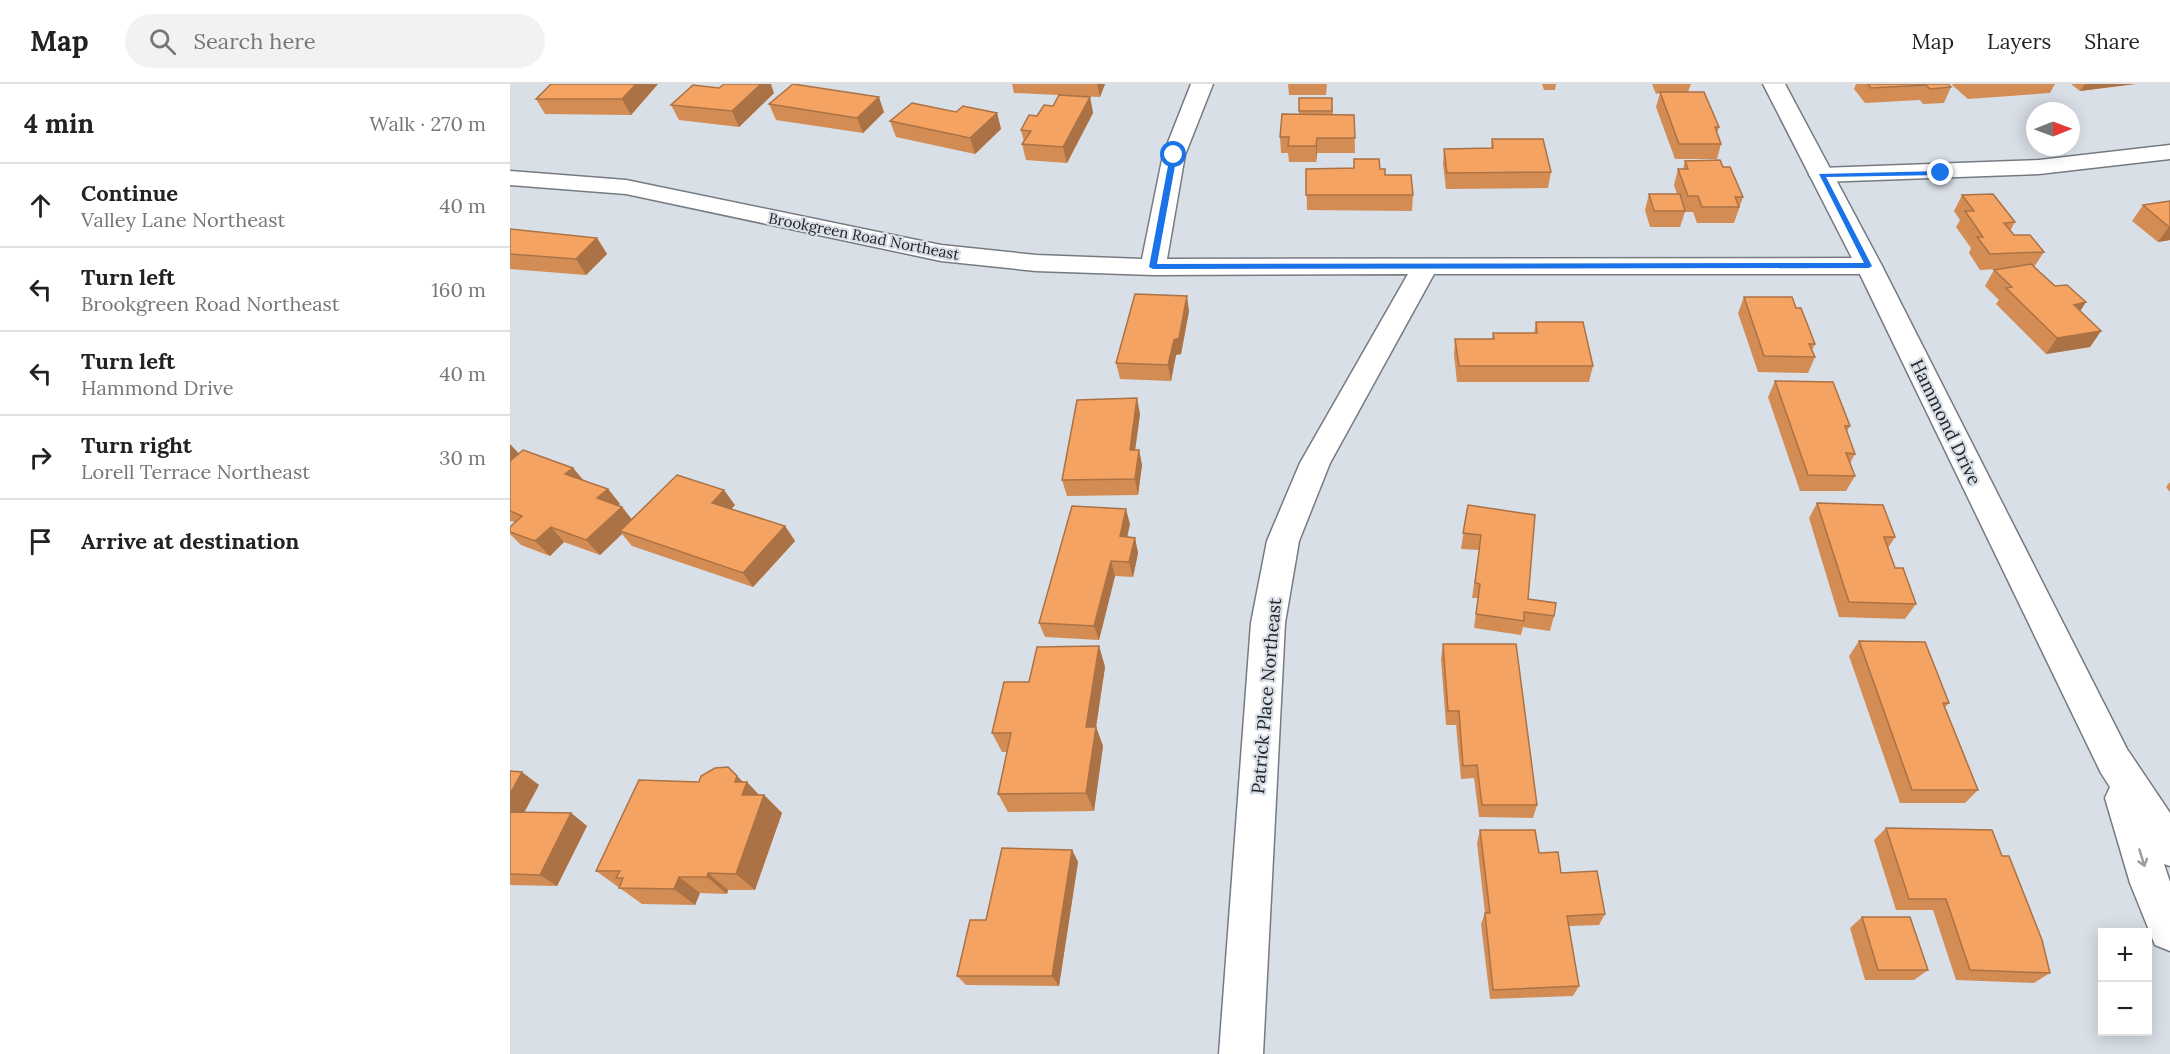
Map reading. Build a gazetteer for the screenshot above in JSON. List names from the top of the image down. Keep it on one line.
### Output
{"streets":{"street":["Brookgreen Road Northeast","Hammond Drive","Patrick Place Northeast"]},"crossings":[["Brookgreen Road Northeast","Hammond Drive"],["Brookgreen Road Northeast","Patrick Place Northeast"]],"north":"right","page":{"header":"Map","search":"Search here","nav":["Map","Layers","Share"],"heading":["4 min","Walk · 270 m"],"list":[["Continue","Valley Lane Northeast","40 m"],["Turn left","Brookgreen Road Northeast","160 m"],["Turn left","Hammond Drive","40 m"],["Turn right","Lorell Terrace Northeast","30 m"],"Arrive at destination"],"map_buttons":["+","−"]}}
